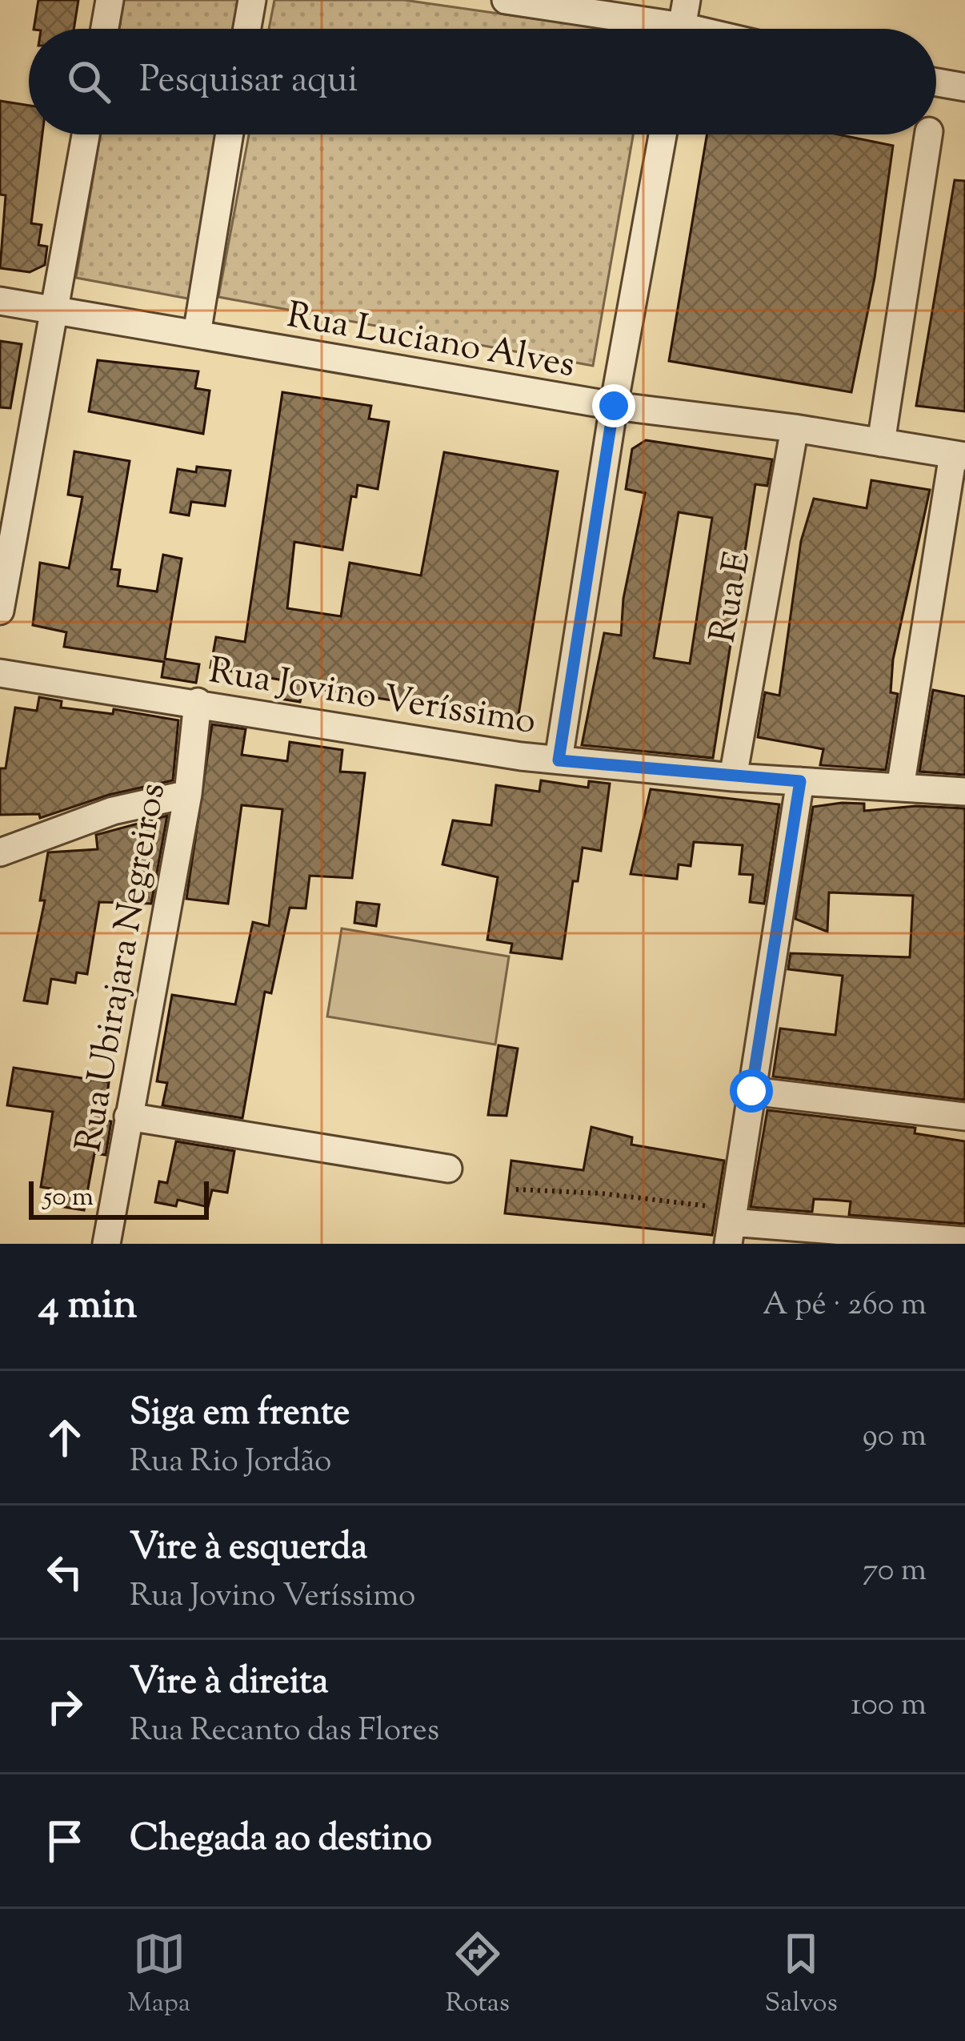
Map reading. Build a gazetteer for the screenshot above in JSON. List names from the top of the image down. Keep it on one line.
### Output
{"streets":{"street":["Rua Luciano Alves","Rua E","Rua Jovino Veríssimo","Rua Ubirajara Negreiros"]},"crossings":[["Rua Luciano Alves","Rua E"],["Rua E","Rua Jovino Veríssimo"],["Rua Jovino Veríssimo","Rua Ubirajara Negreiros"]],"scale_bar":"50 m","page":{"search":"Pesquisar aqui","scale":"50 m","heading":["4 min","A pé · 260 m"],"list":[["Siga em frente","Rua Rio Jordão","90 m"],["Vire à esquerda","Rua Jovino Veríssimo","70 m"],["Vire à direita","Rua Recanto das Flores","100 m"],"Chegada ao destino"],"nav":["Mapa","Rotas","Salvos"]}}
